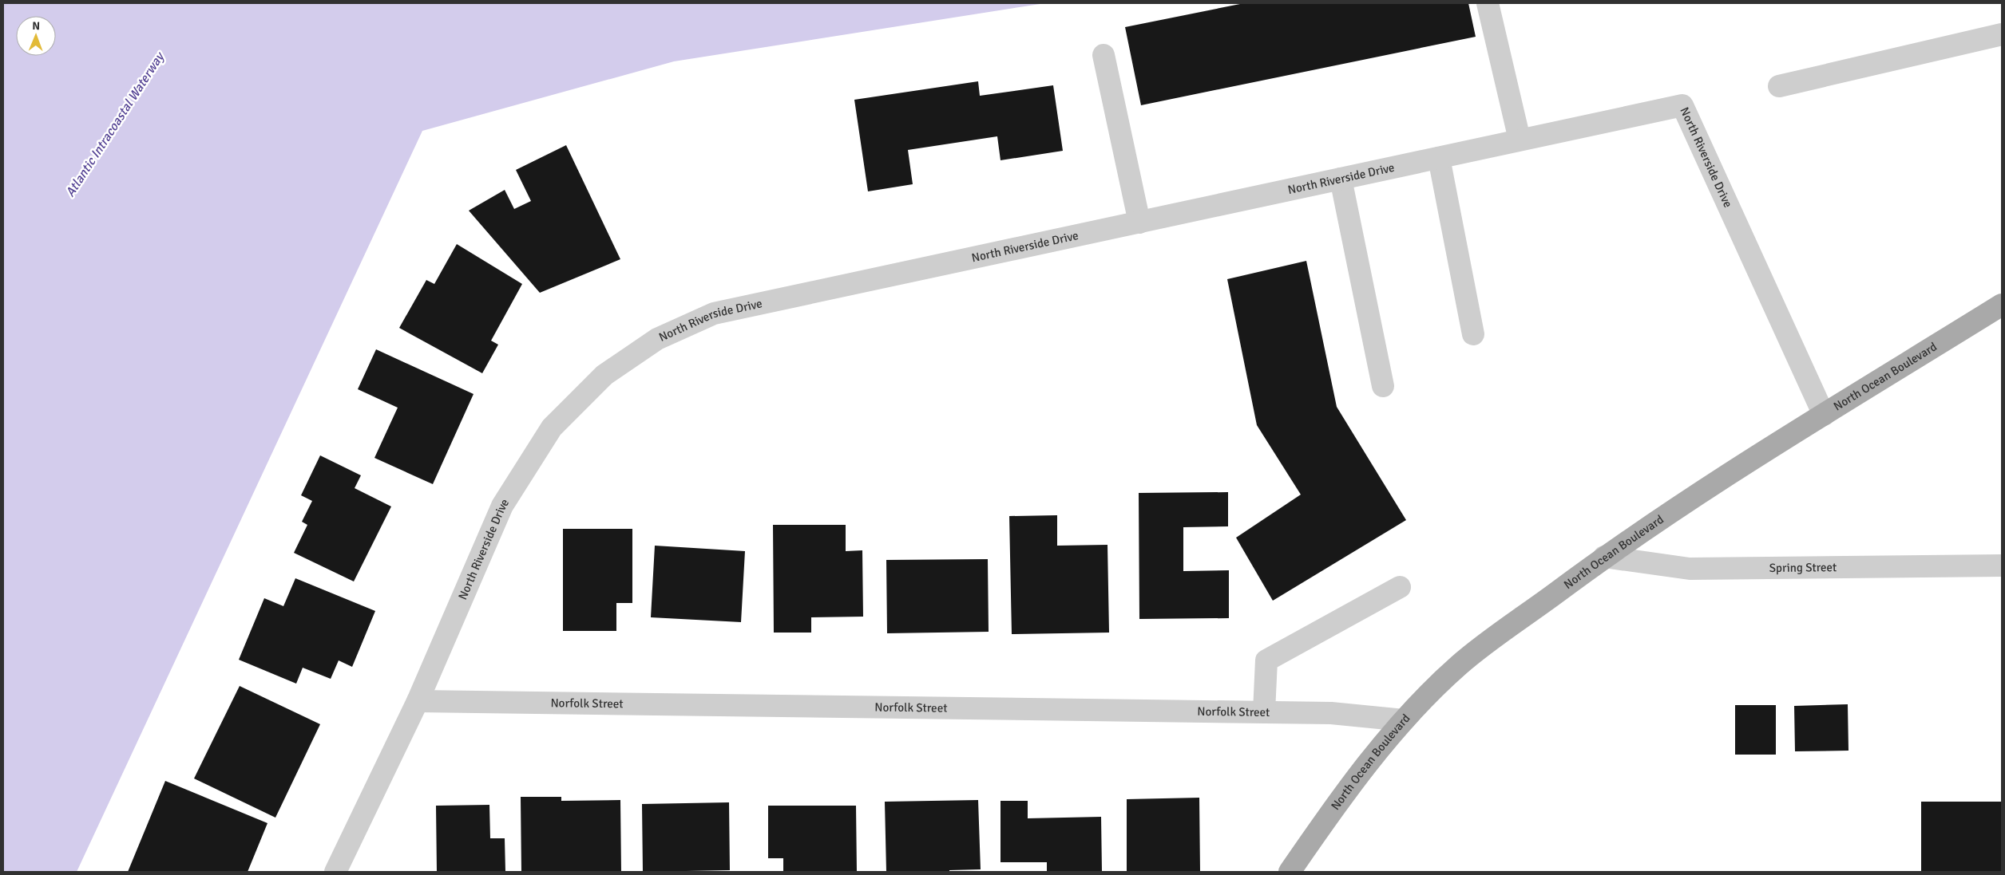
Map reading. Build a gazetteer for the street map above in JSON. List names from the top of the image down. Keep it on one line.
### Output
{"streets":{"main road":["North Ocean Boulevard"],"street":["North Riverside Drive","Spring Street","Norfolk Street"]},"crossings":[["North Riverside Drive","North Ocean Boulevard"],["North Riverside Drive","Norfolk Street"],["North Ocean Boulevard","Spring Street"],["North Ocean Boulevard","Norfolk Street"]],"water":["Atlantic Intracoastal Waterway"],"north":"top"}
